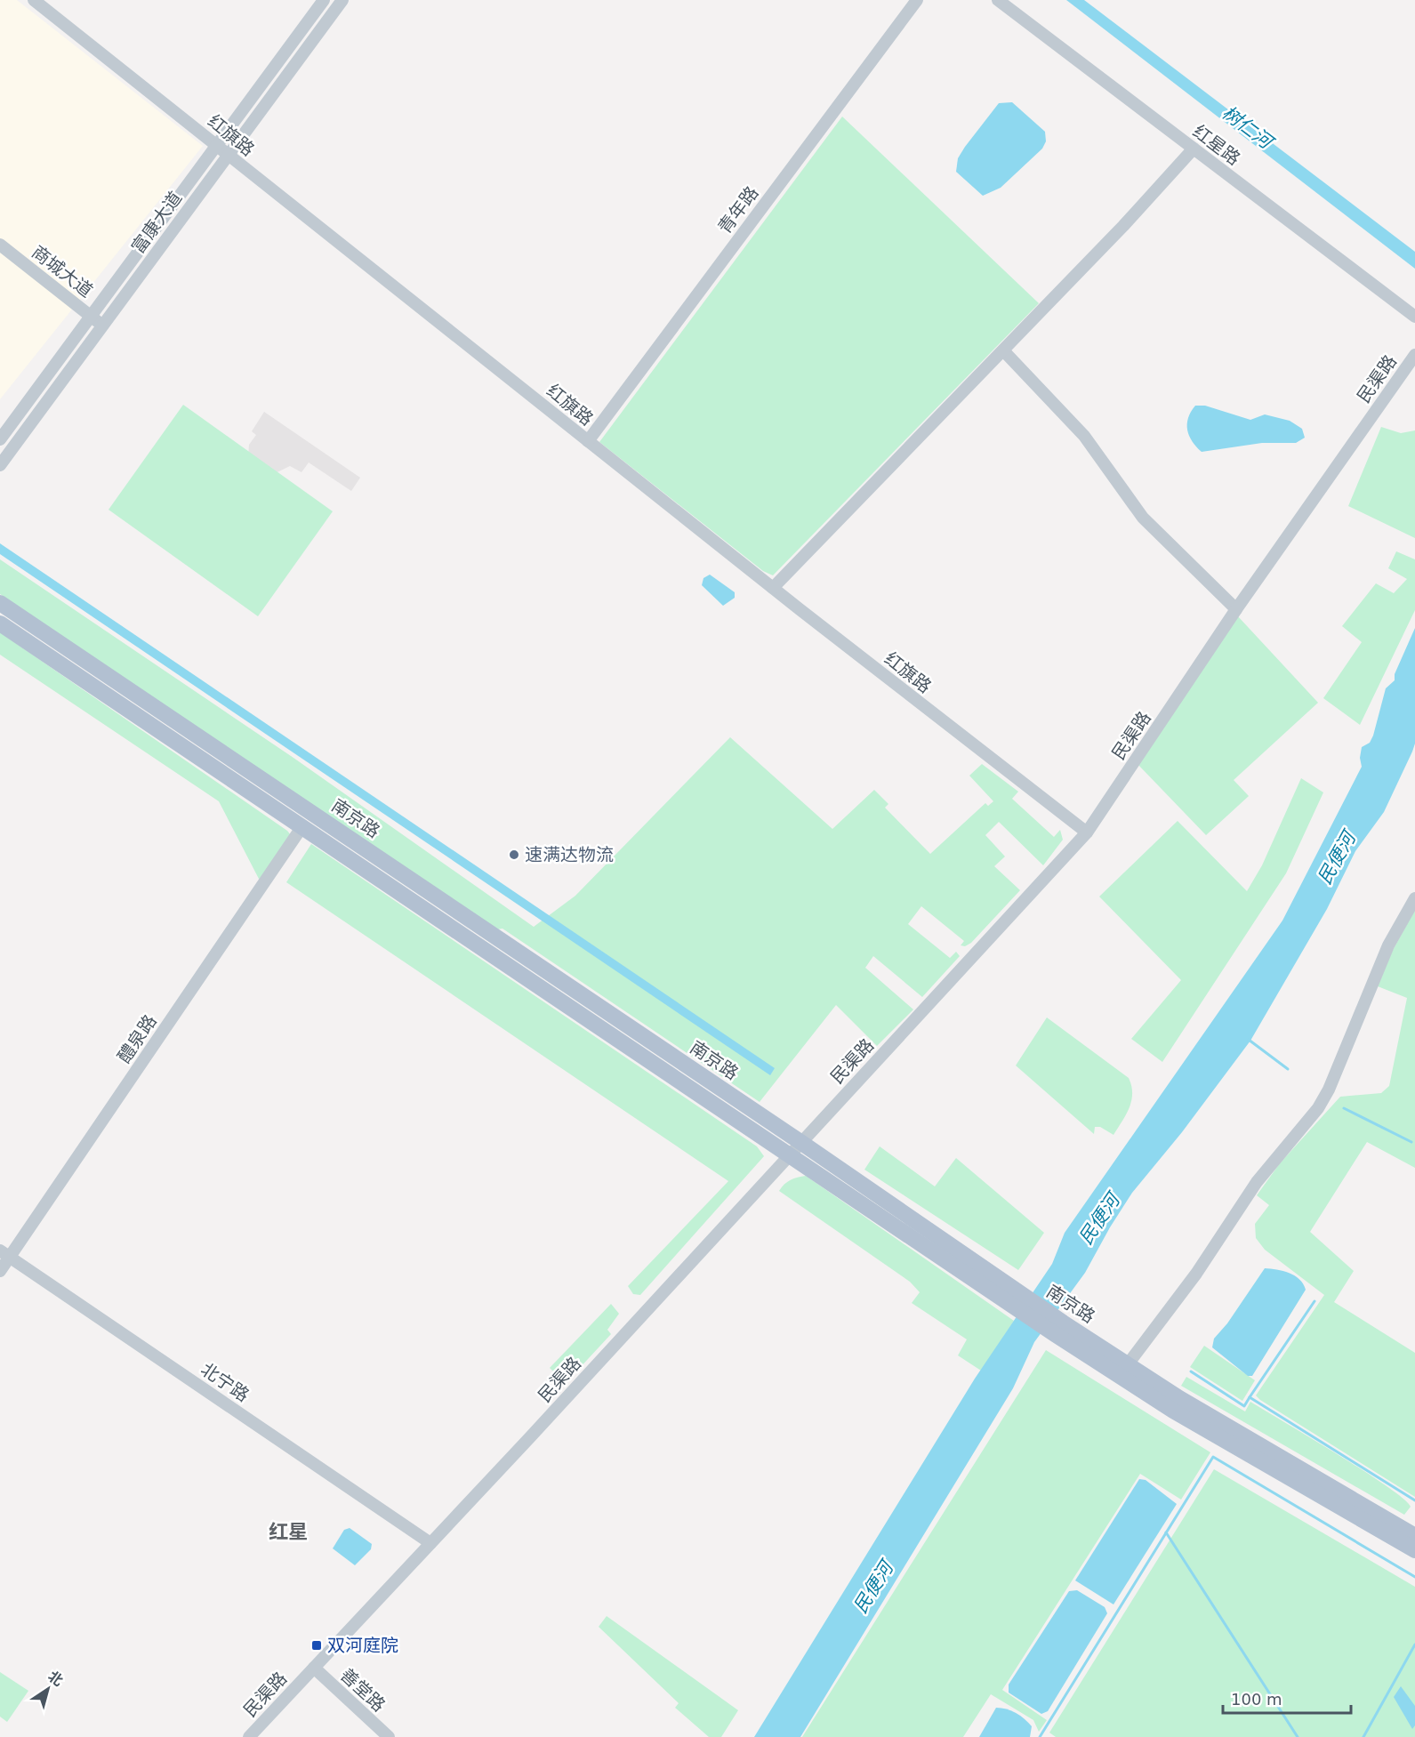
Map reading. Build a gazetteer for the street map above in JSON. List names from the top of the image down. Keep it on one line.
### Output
{"streets":{"main road":["南京路"],"street":["红旗路","红星路","青年路","富康大道","商城大道","民渠路","醴泉路","北宁路","善堂路"]},"crossings":[["红旗路","青年路"],["红旗路","富康大道"],["红旗路","民渠路"],["富康大道","商城大道"],["民渠路","南京路"],["民渠路","北宁路"],["民渠路","善堂路"],["南京路","醴泉路"],["醴泉路","北宁路"]],"districts":["红星"],"water":["树仁河","民便河"],"places":{"other":["速满达物流"],"transit":["双河庭院"]},"scale_bar":"100 m","north":"top right"}
